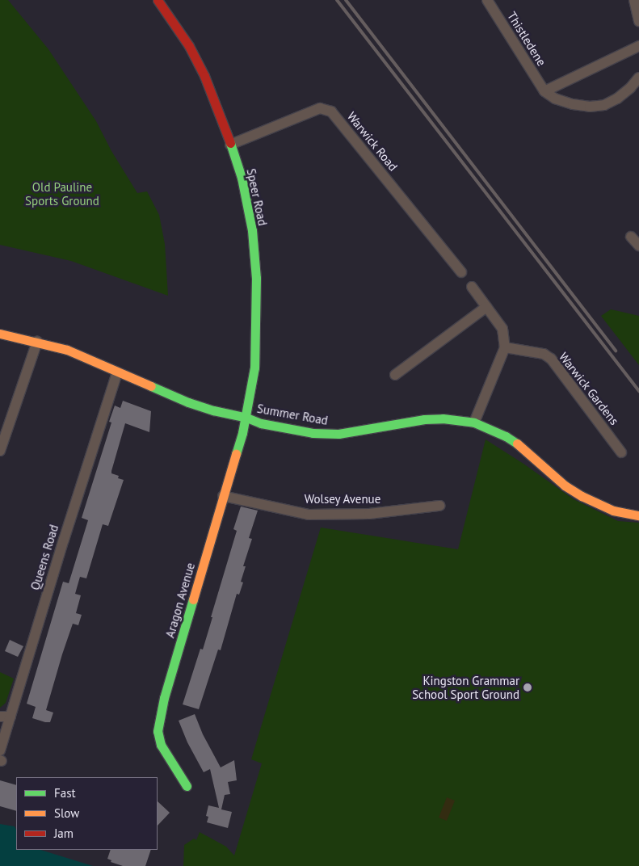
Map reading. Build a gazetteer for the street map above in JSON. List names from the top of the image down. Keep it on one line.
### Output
{"streets":{"street":["Thistledene","Warwick Road","Speer Road","Warwick Gardens","Summer Road","Wolsey Avenue","Queens Road","Aragon Avenue"]},"crossings":[["Warwick Road","Speer Road"],["Speer Road","Summer Road"],["Speer Road","Aragon Avenue"],["Summer Road","Queens Road"],["Summer Road","Aragon Avenue"],["Wolsey Avenue","Aragon Avenue"]],"parks":["Old Pauline Sports Ground"],"places":["Kingston Grammar School Sport Ground"],"legend":["Fast","Slow","Jam"]}
